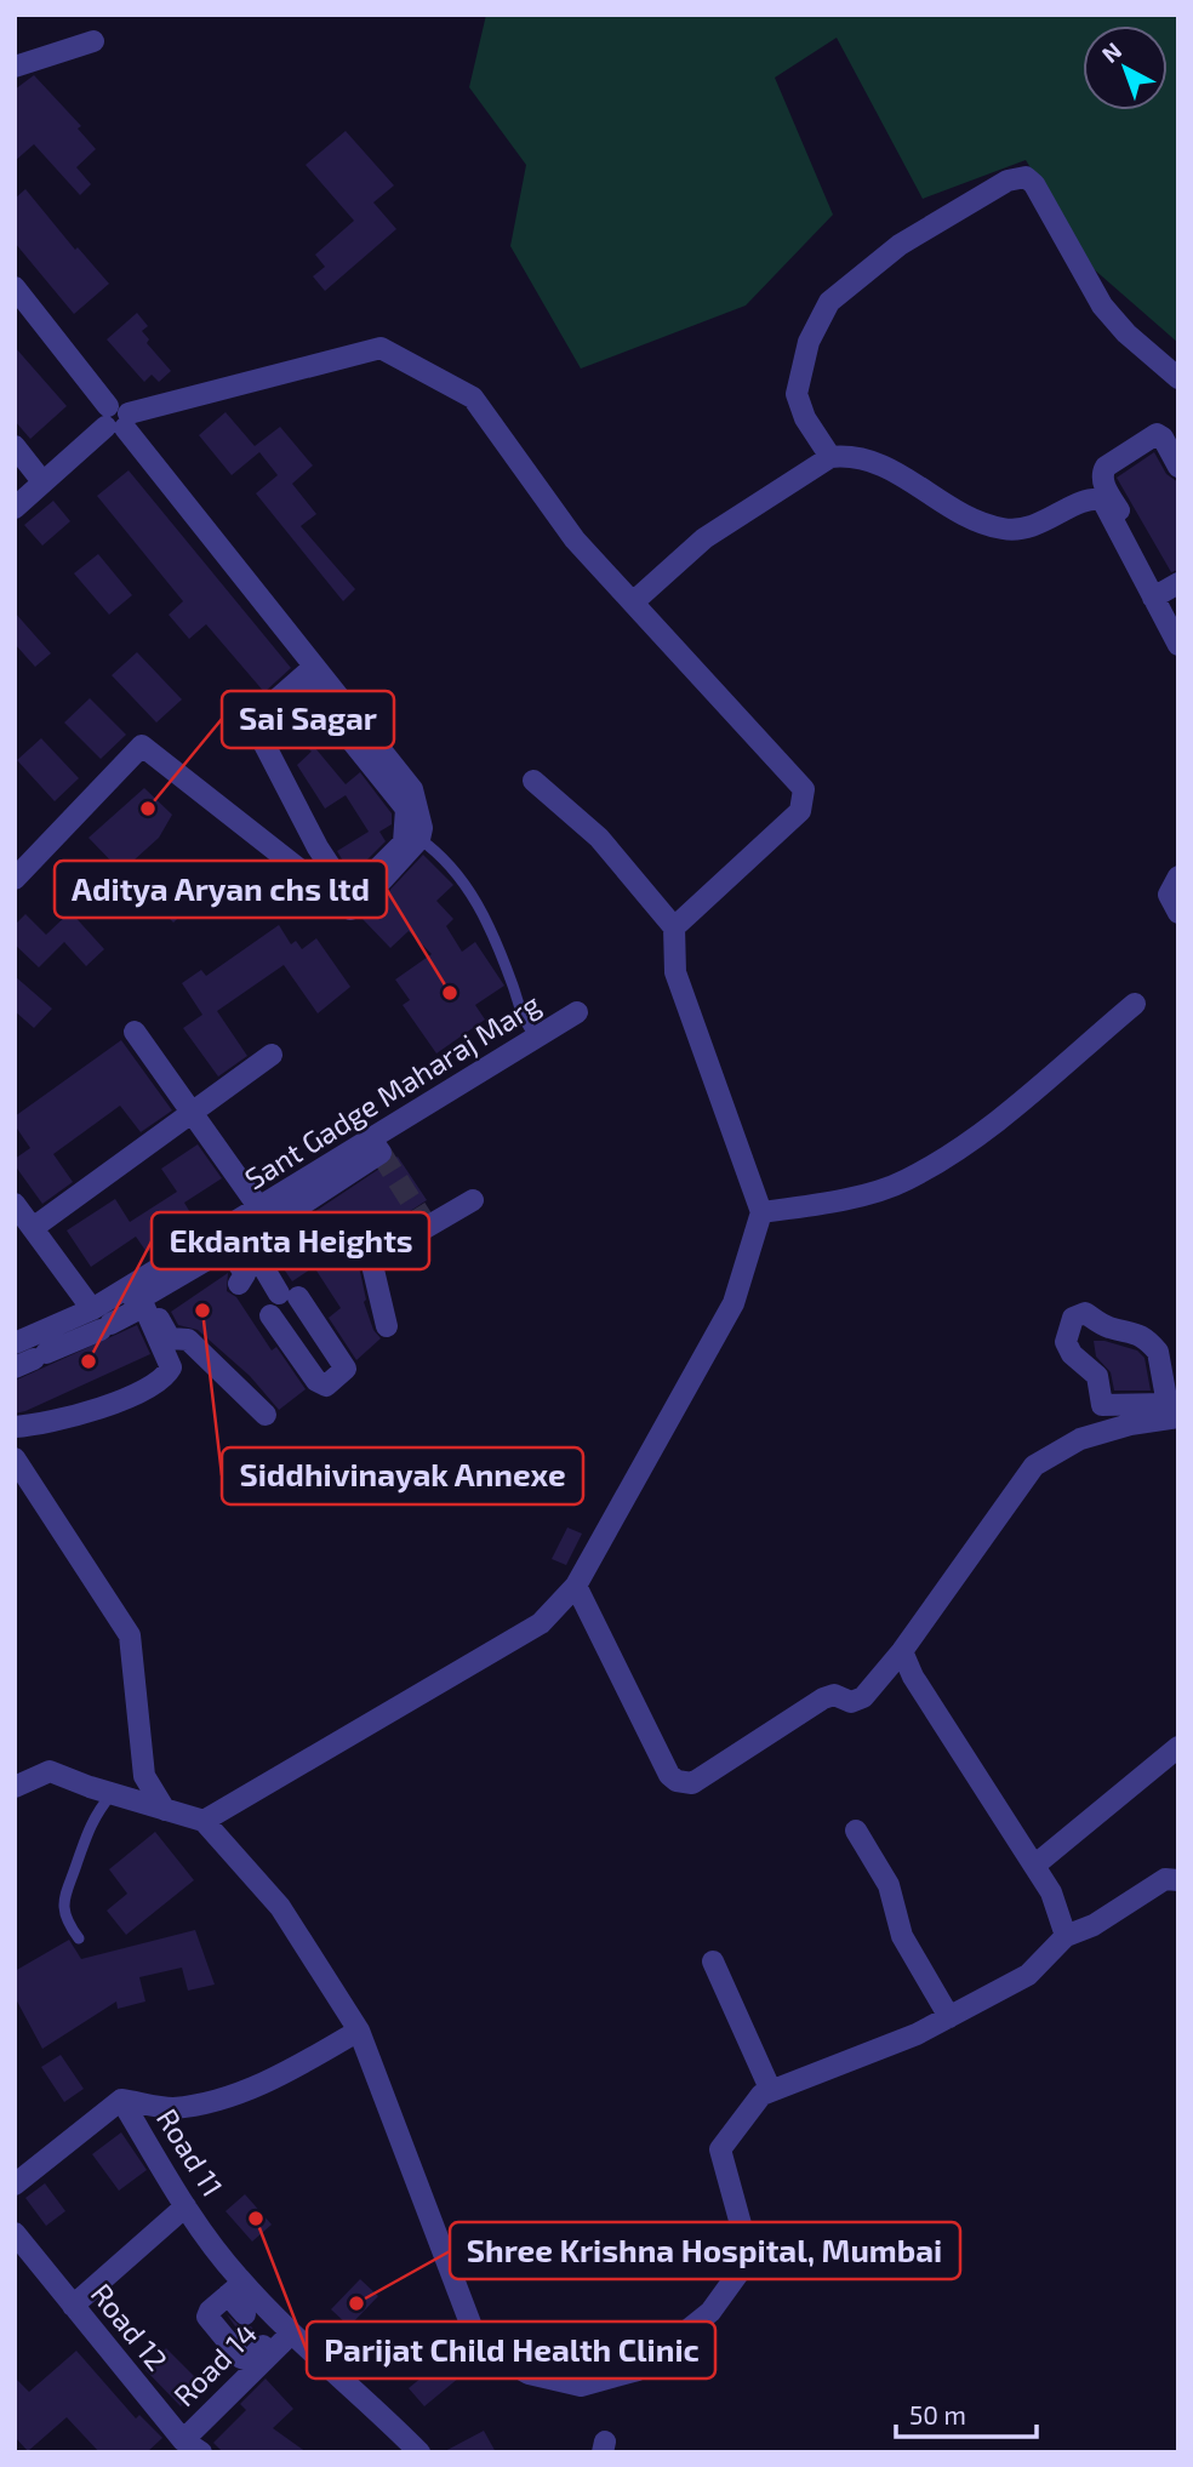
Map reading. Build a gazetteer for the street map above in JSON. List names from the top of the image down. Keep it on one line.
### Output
{"streets":{"street":["Sant Gadge Maharaj Marg","Road 11","Road 12","Road 14"]},"crossings":[["Road 11","Road 14"],["Road 12","Road 14"]],"places":["Sai Sagar","Aditya Aryan chs ltd","Siddhivinayak Annexe","Ekdanta Heights","Parijat Child Health Clinic","Shree Krishna Hospital, Mumbai"],"scale_bar":"50 m","north":"top left"}
